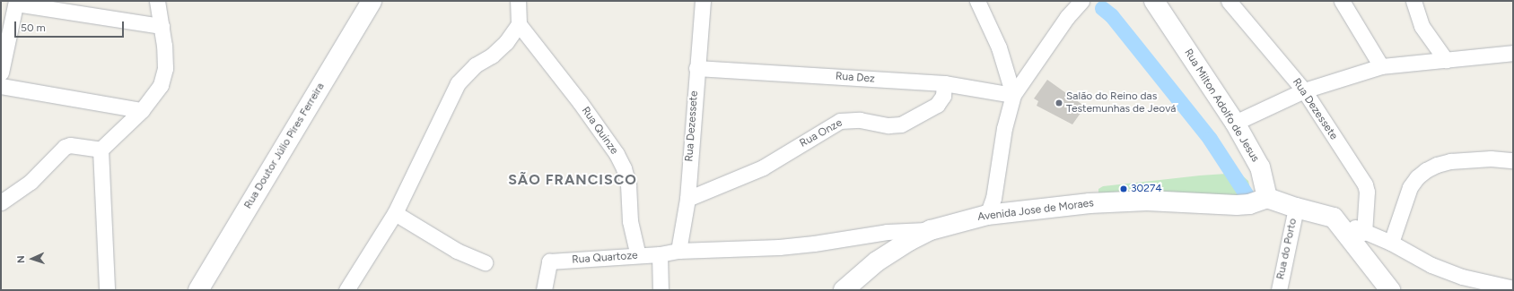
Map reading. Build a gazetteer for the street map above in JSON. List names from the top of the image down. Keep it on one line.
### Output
{"streets":{"street":["Rua Dez","Rua Milton Adolfo de Jesus","Rua Dezessete","Rua Quinze","Rua Onze","Rua Doutor Júlio Pires Ferreira","Avenida Jose de Moraes","Rua do Porto","Rua Quartoze"]},"crossings":[["Rua Dez","Rua Dezessete"],["Rua Dez","Rua Onze"],["Rua Milton Adolfo de Jesus","Avenida Jose de Moraes"],["Rua Dezessete","Rua Onze"],["Rua Dezessete","Rua Quartoze"],["Rua Quinze","Rua Quartoze"],["Avenida Jose de Moraes","Rua Quartoze"]],"districts":["SÃO FRANCISCO"],"places":["Salão do Reino das Testemunhas de Jeová","30274"],"scale_bar":"50 m","north":"left"}
